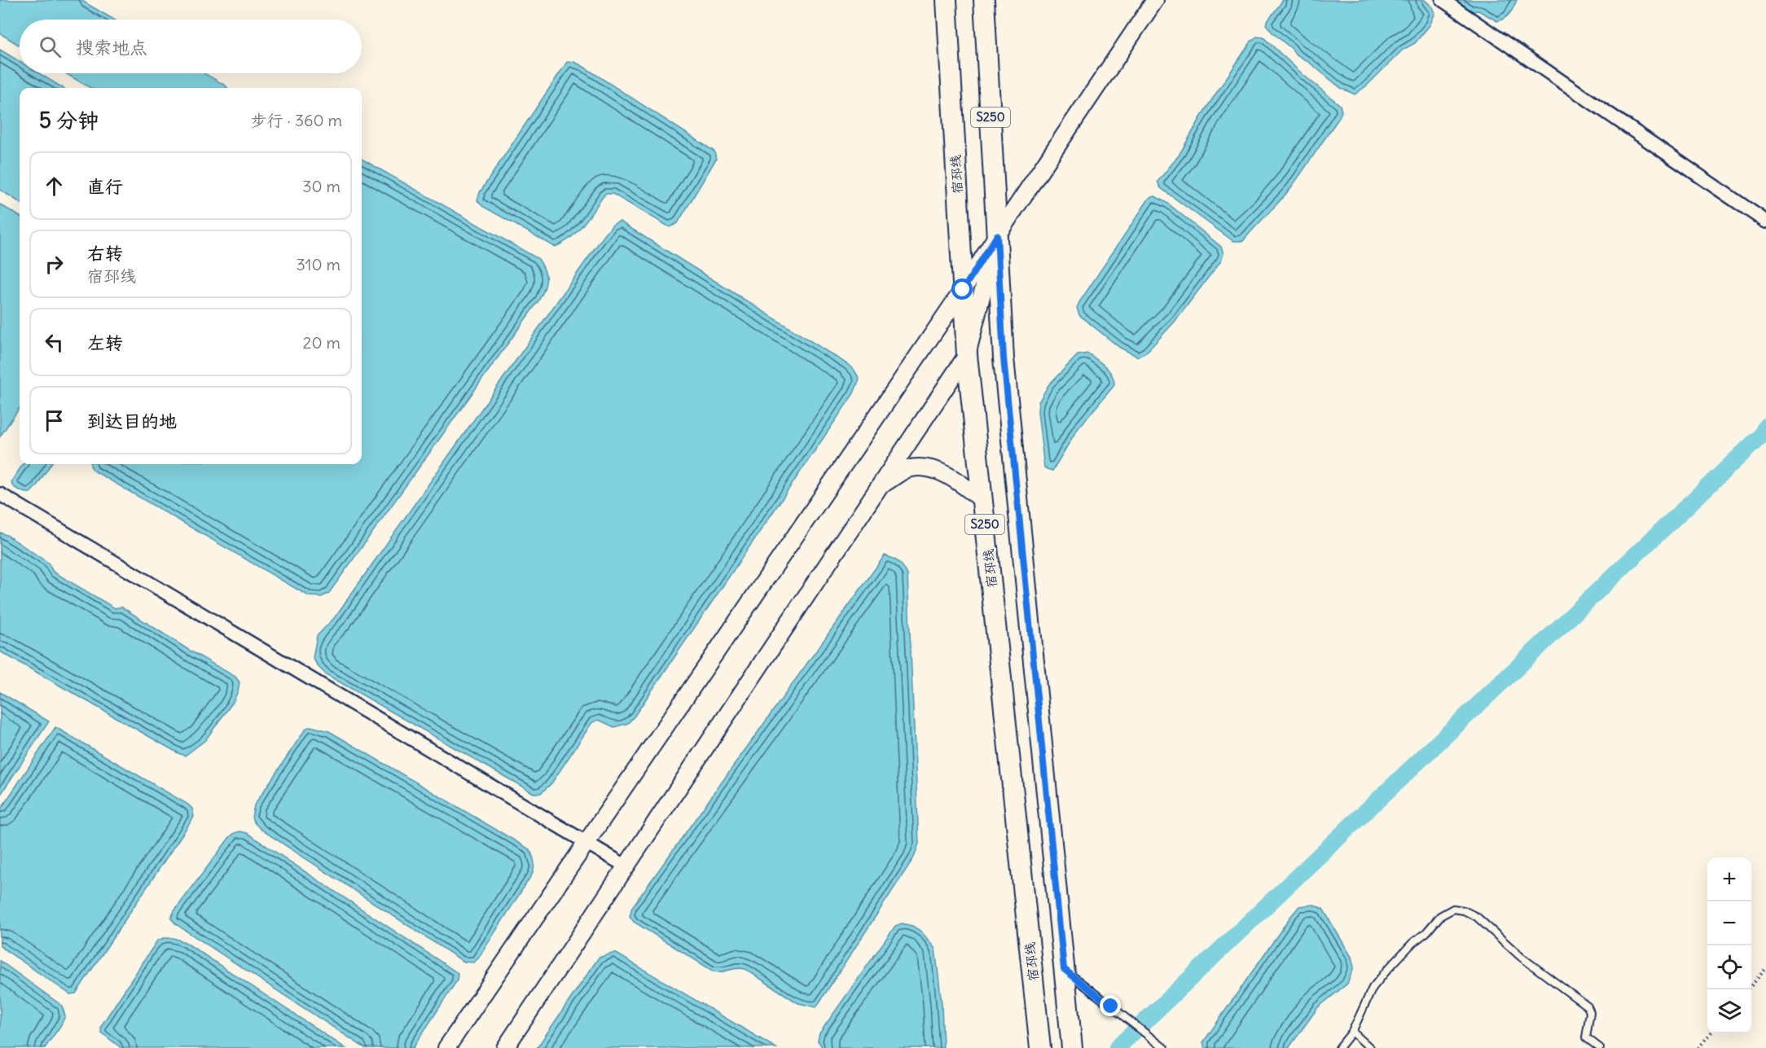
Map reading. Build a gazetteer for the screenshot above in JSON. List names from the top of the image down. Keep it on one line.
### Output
{"streets":{"main road":["S250","宿邳线"]},"page":{"search":"搜索地点","heading":["5 分钟","步行 · 360 m"],"list":[["直行","30 m"],["右转","宿邳线","310 m"],["左转","20 m"],"到达目的地"],"map_buttons":["+","−"]}}
